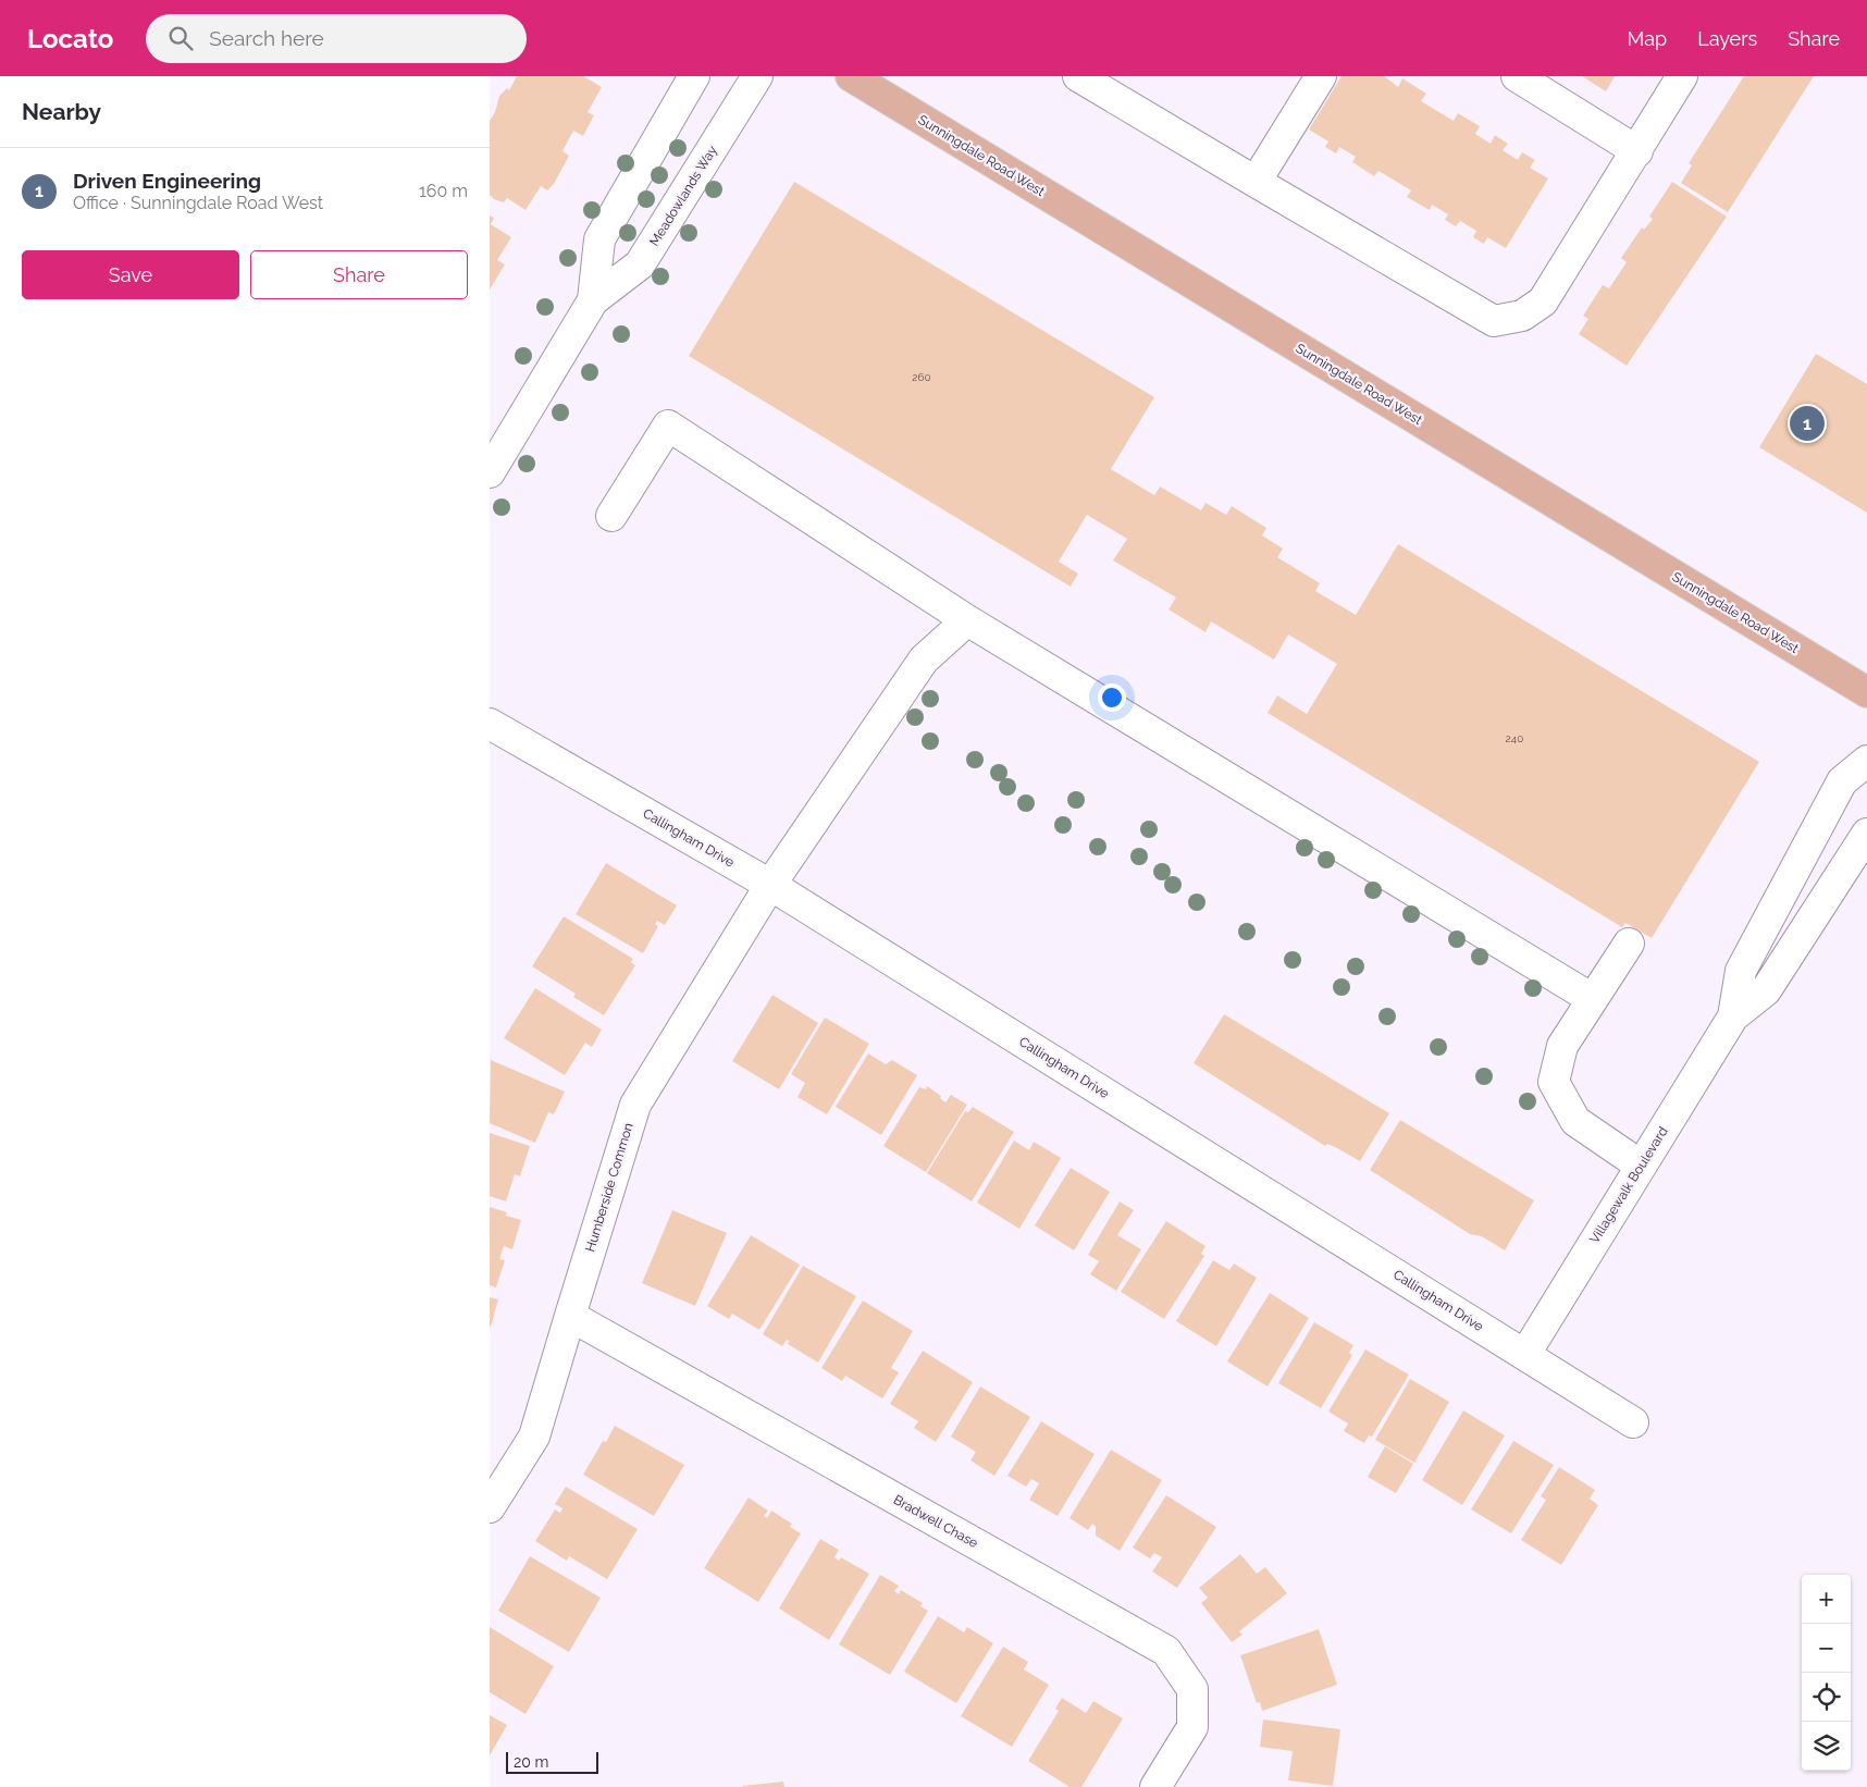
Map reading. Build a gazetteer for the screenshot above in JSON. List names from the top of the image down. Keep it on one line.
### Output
{"streets":{"main road":["Sunningdale Road West"],"street":["Meadowlands Way","Callingham Drive","Villagewalk Boulevard","Humberside Common","Bradwell Chase"]},"crossings":[["Callingham Drive","Villagewalk Boulevard"],["Callingham Drive","Humberside Common"],["Humberside Common","Bradwell Chase"]],"house_numbers":["260","240"],"scale_bar":"20 m","page":{"header":"Locato","search":"Search here","nav":["Map","Layers","Share"],"heading":"Nearby","list":[{"mark":"1","name":"Driven Engineering","note":"Office · Sunningdale Road West","value":"160 m"}],"buttons":["Save","Share"],"pins":"1","map_buttons":["+","−"],"scale":"20 m"}}
